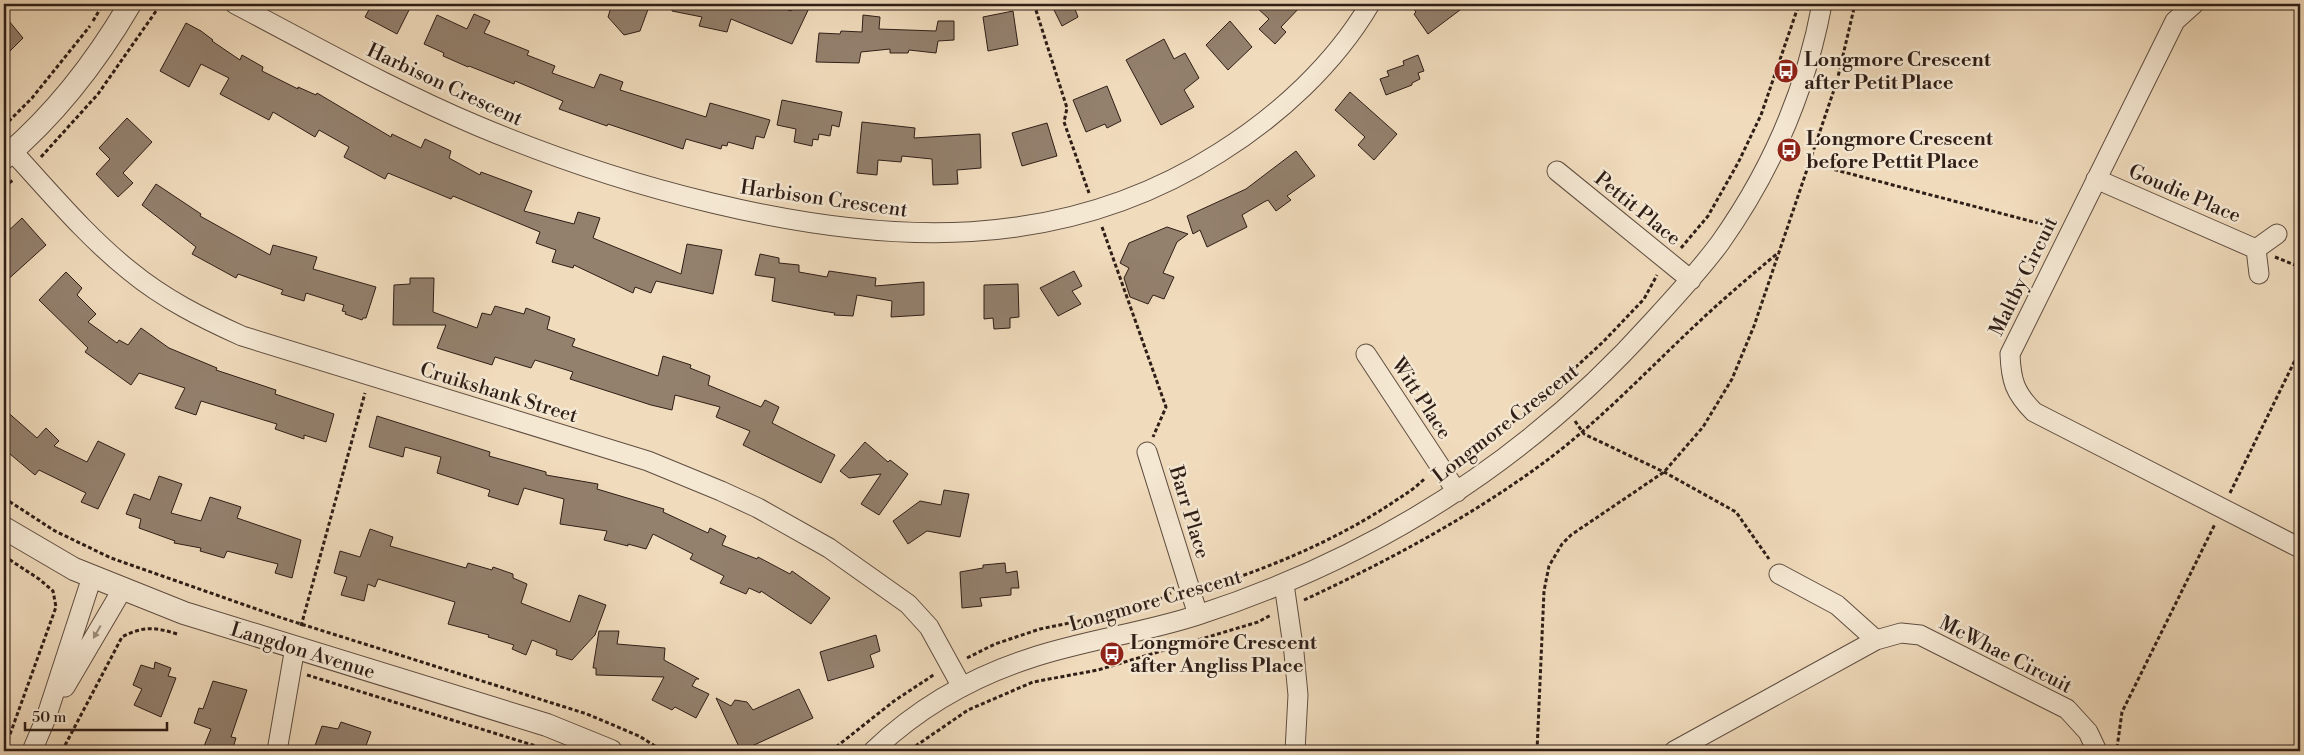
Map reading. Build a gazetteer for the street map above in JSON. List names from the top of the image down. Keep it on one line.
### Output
{"streets":{"street":["Harbison Crescent","Goudie Place","Pettit Place","Maltby Circuit","Cruikshank Street","Witt Place","Longmore Crescent","Barr Place","Langdon Avenue","McWhae Circuit"]},"crossings":[["Goudie Place","Maltby Circuit"],["Pettit Place","Longmore Crescent"],["Cruikshank Street","Longmore Crescent"],["Witt Place","Longmore Crescent"],["Longmore Crescent","Barr Place"]],"places":{"bus stop":["Longmore Crescent after Petit Place","Longmore Crescent before Pettit Place","Longmore Crescent after Angliss Place"]},"scale_bar":"50 m"}
